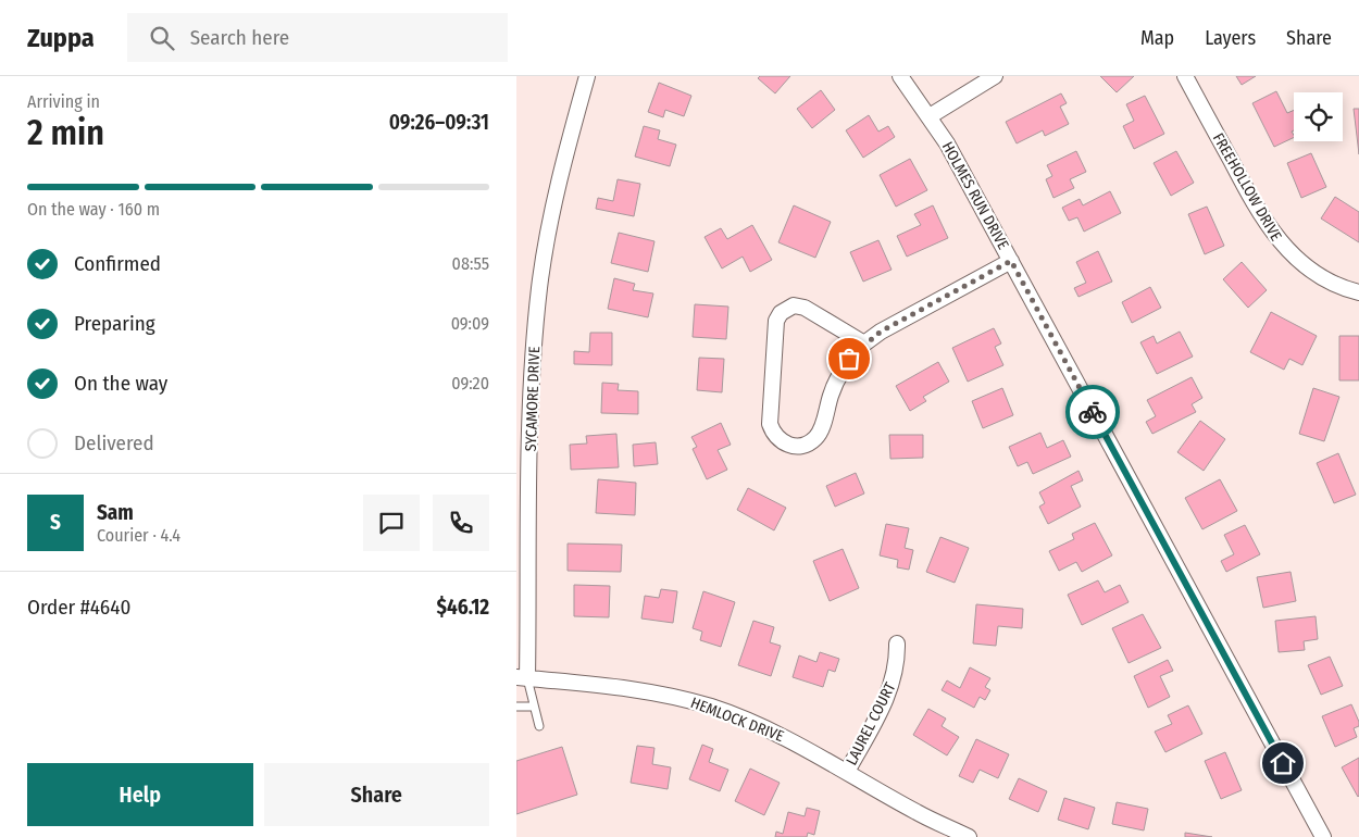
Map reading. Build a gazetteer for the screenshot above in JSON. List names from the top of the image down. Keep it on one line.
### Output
{"streets":{"street":["FREEHOLLOW DRIVE","HOLMES RUN DRIVE","SYCAMORE DRIVE","HEMLOCK DRIVE","LAUREL COURT"]},"crossings":[["SYCAMORE DRIVE","HEMLOCK DRIVE"],["HEMLOCK DRIVE","LAUREL COURT"]],"page":{"header":"Zuppa","search":"Search here","nav":["Map","Layers","Share"],"heading":["2 min","Arriving in","09:26–09:31"],"panel":["Sam","Courier · 4.4","Order #4640","$46.12"],"bar":"On the way · 160 m","list":[["Confirmed","08:55"],["Preparing","09:09"],["On the way","09:20"],"Delivered"],"round":"S","buttons":["Help","Share"]}}
